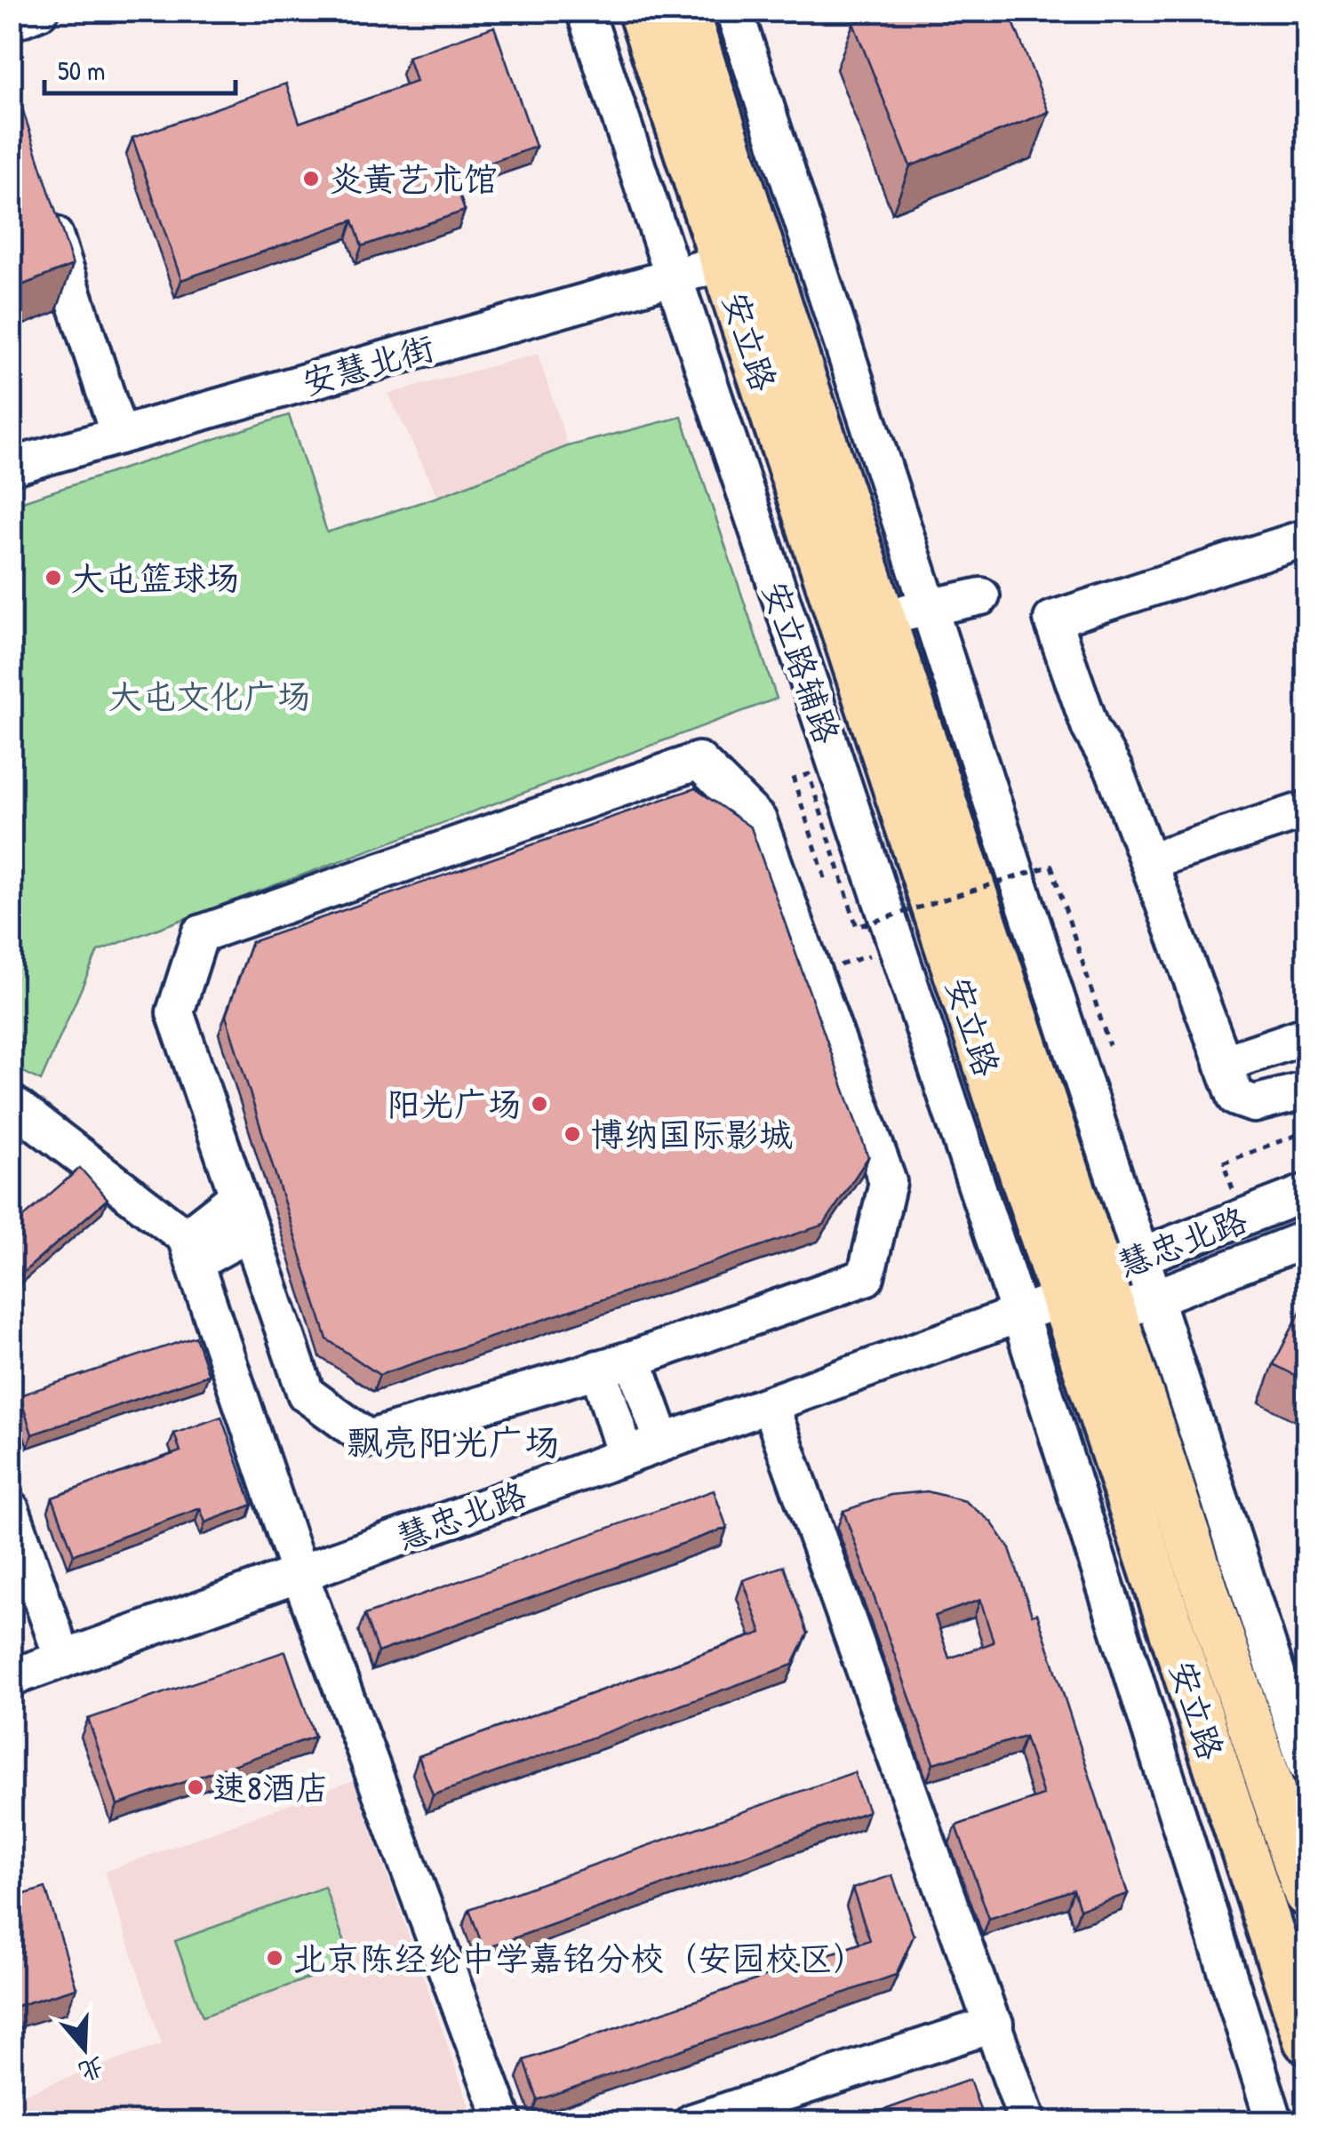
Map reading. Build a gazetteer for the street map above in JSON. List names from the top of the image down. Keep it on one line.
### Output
{"streets":{"main road":["安立路"],"street":["安慧北街","安立路辅路","慧忠北路"]},"crossings":[["安立路","安慧北街"],["安立路","安立路辅路"],["安立路","慧忠北路"],["安慧北街","安立路辅路"],["安立路辅路","慧忠北路"]],"districts":["飘亮阳光广场"],"parks":["大屯文化广场"],"places":["炎黄艺术馆","大屯篮球场","阳光广场","博纳国际影城","速8酒店","北京陈经纶中学嘉铭分校（安园校区）"],"scale_bar":"50 m","north":"bottom"}
